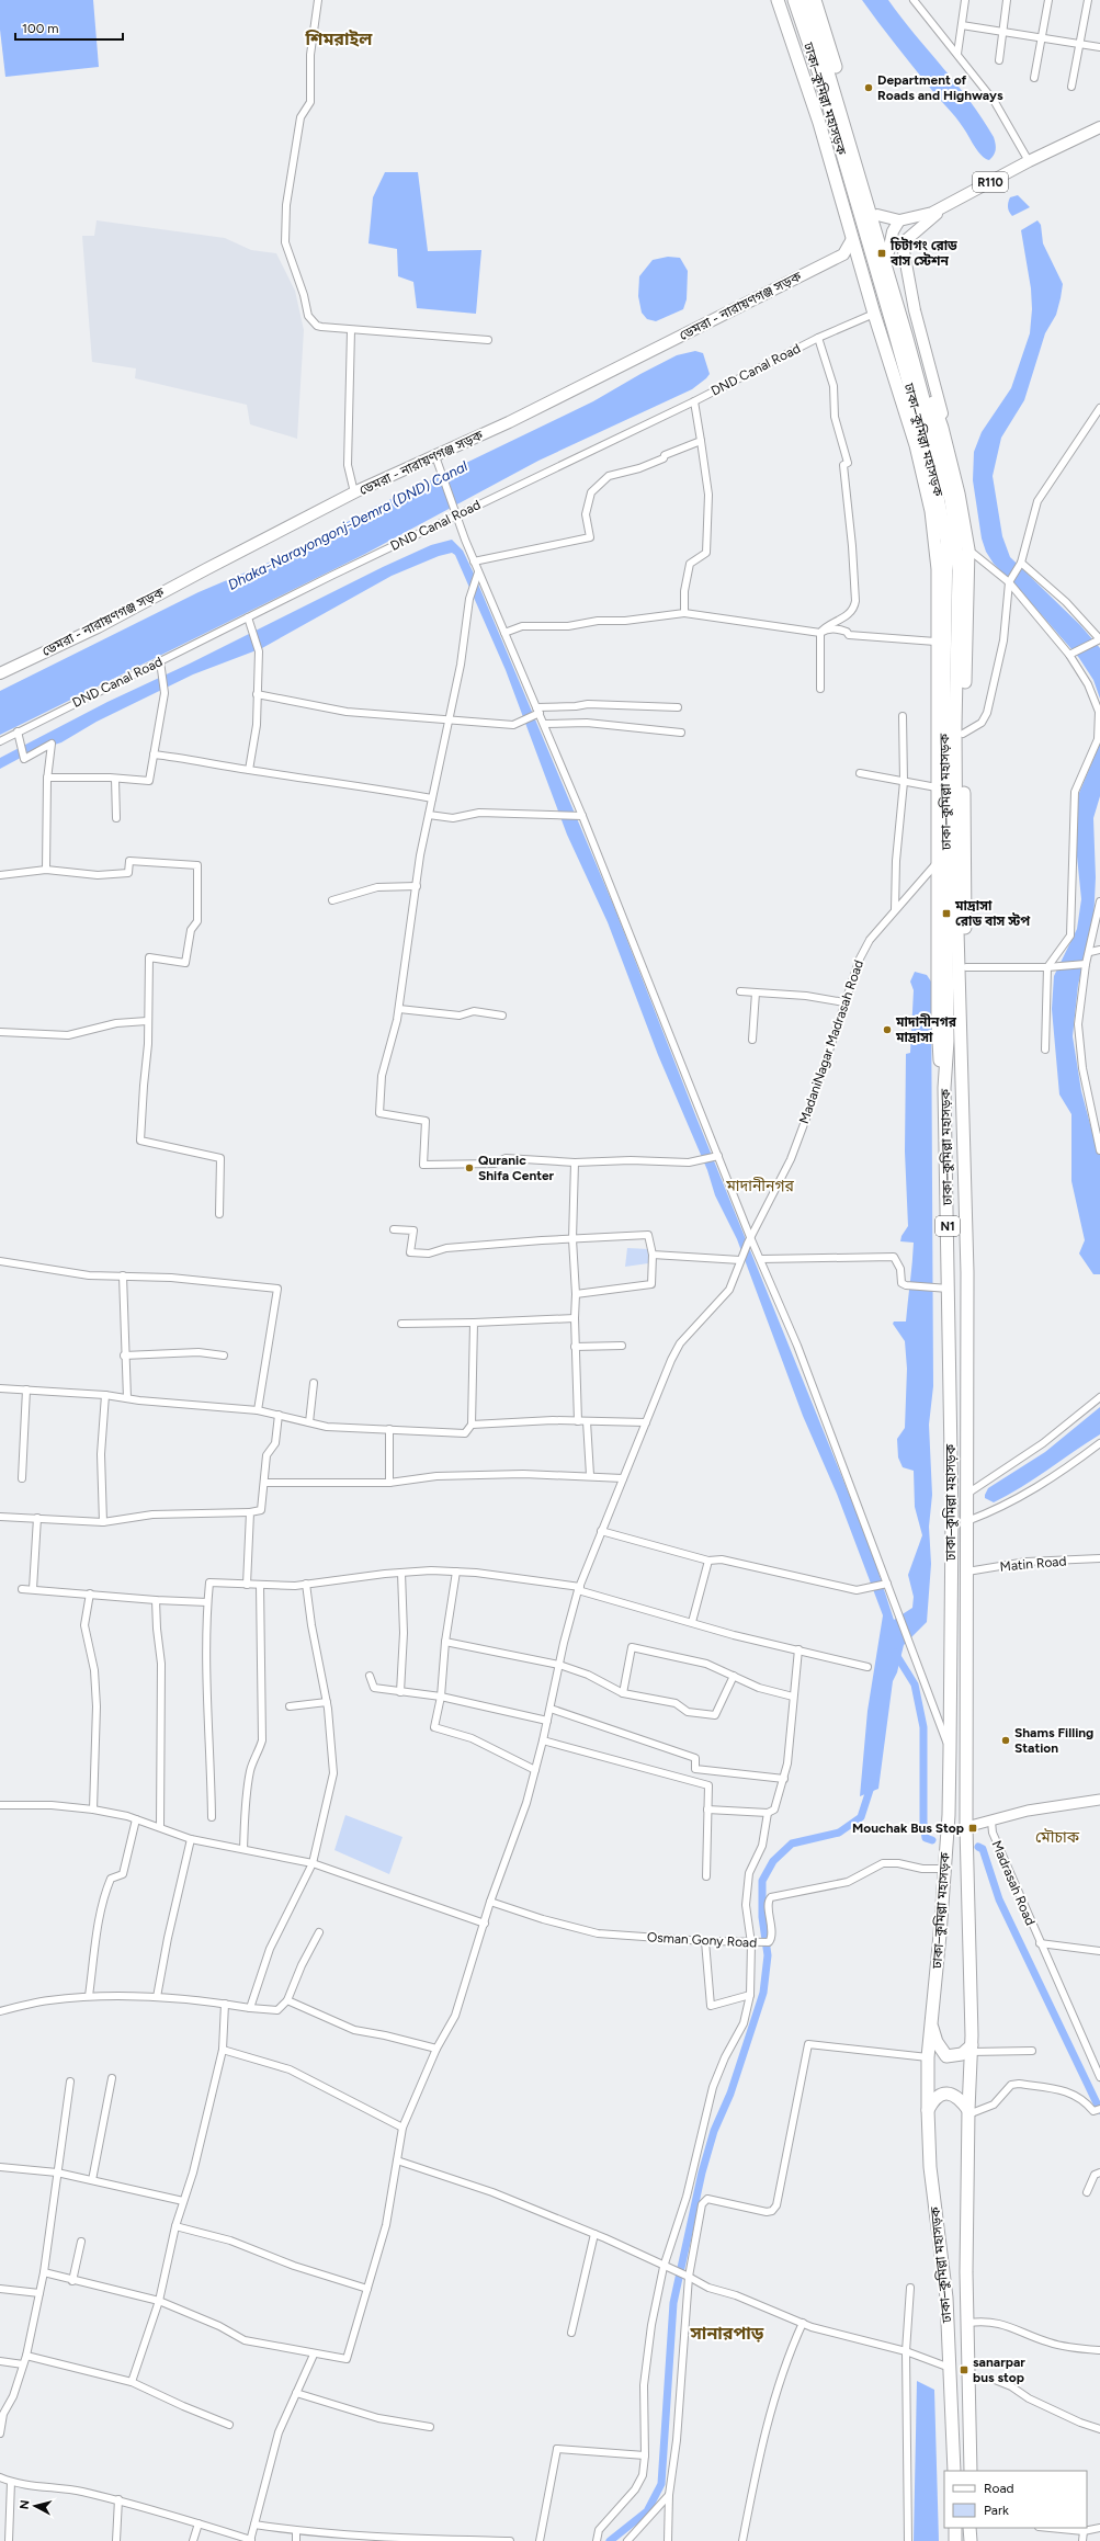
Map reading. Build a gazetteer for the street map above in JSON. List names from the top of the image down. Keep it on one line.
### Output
{"streets":{"highway":["ঢাকা–কুমিল্লা মহাসড়ক","N1"],"main road":["R110","ডেমরা - নারায়ণগঞ্জ সড়ক"],"street":["DND Canal Road","MadaniNagar Madrasah Road","Matin Road","Madrasah Road","Osman Gony Road"]},"crossings":[["ঢাকা–কুমিল্লা মহাসড়ক","Matin Road"],["ঢাকা–কুমিল্লা মহাসড়ক","Osman Gony Road"],["MadaniNagar Madrasah Road","Osman Gony Road"]],"districts":["শিমরাইল","মাদানীনগর","মৌচাক","সানারপাড়"],"water":["Dhaka-Narayongonj-Demra (DND) Canal"],"places":{"other":["Department of Roads and Highways","মাদানীনগর মাদ্রাসা","Quranic Shifa Center","Shams Filling Station"],"transit":["চিটাগং রোড বাস স্টেশন","মাদ্রাসা রোড বাস স্টপ","Mouchak Bus Stop","sanarpar bus stop"]},"legend":["Road","Park"],"scale_bar":"100 m","north":"left"}
